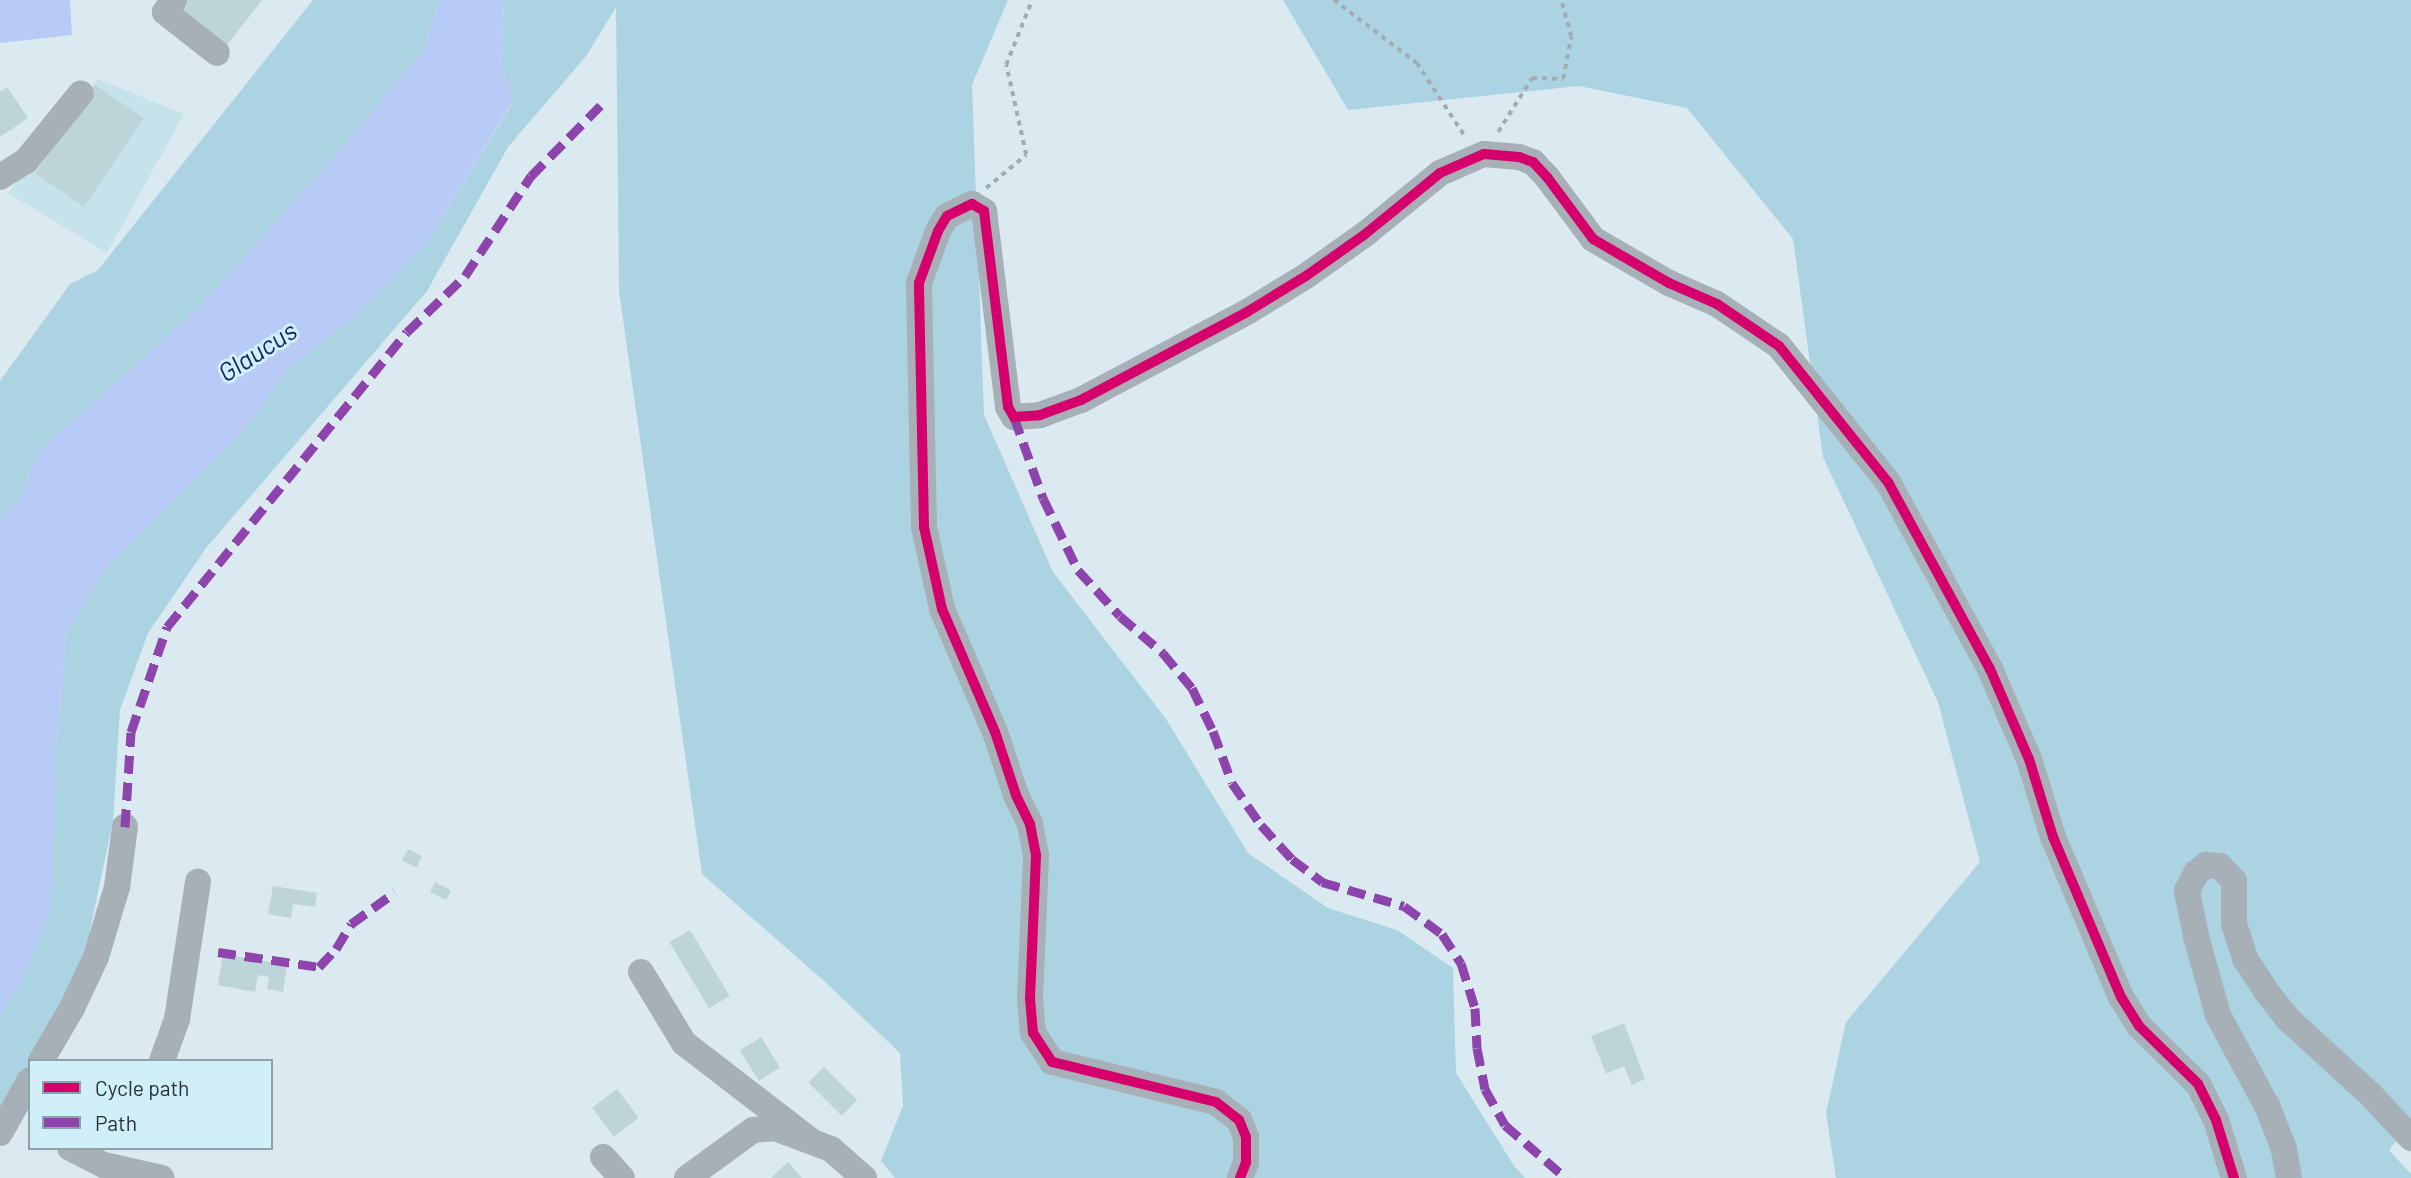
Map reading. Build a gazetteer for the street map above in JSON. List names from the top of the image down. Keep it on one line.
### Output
{"water":["Glaucus"],"legend":["Cycle path","Path"]}
